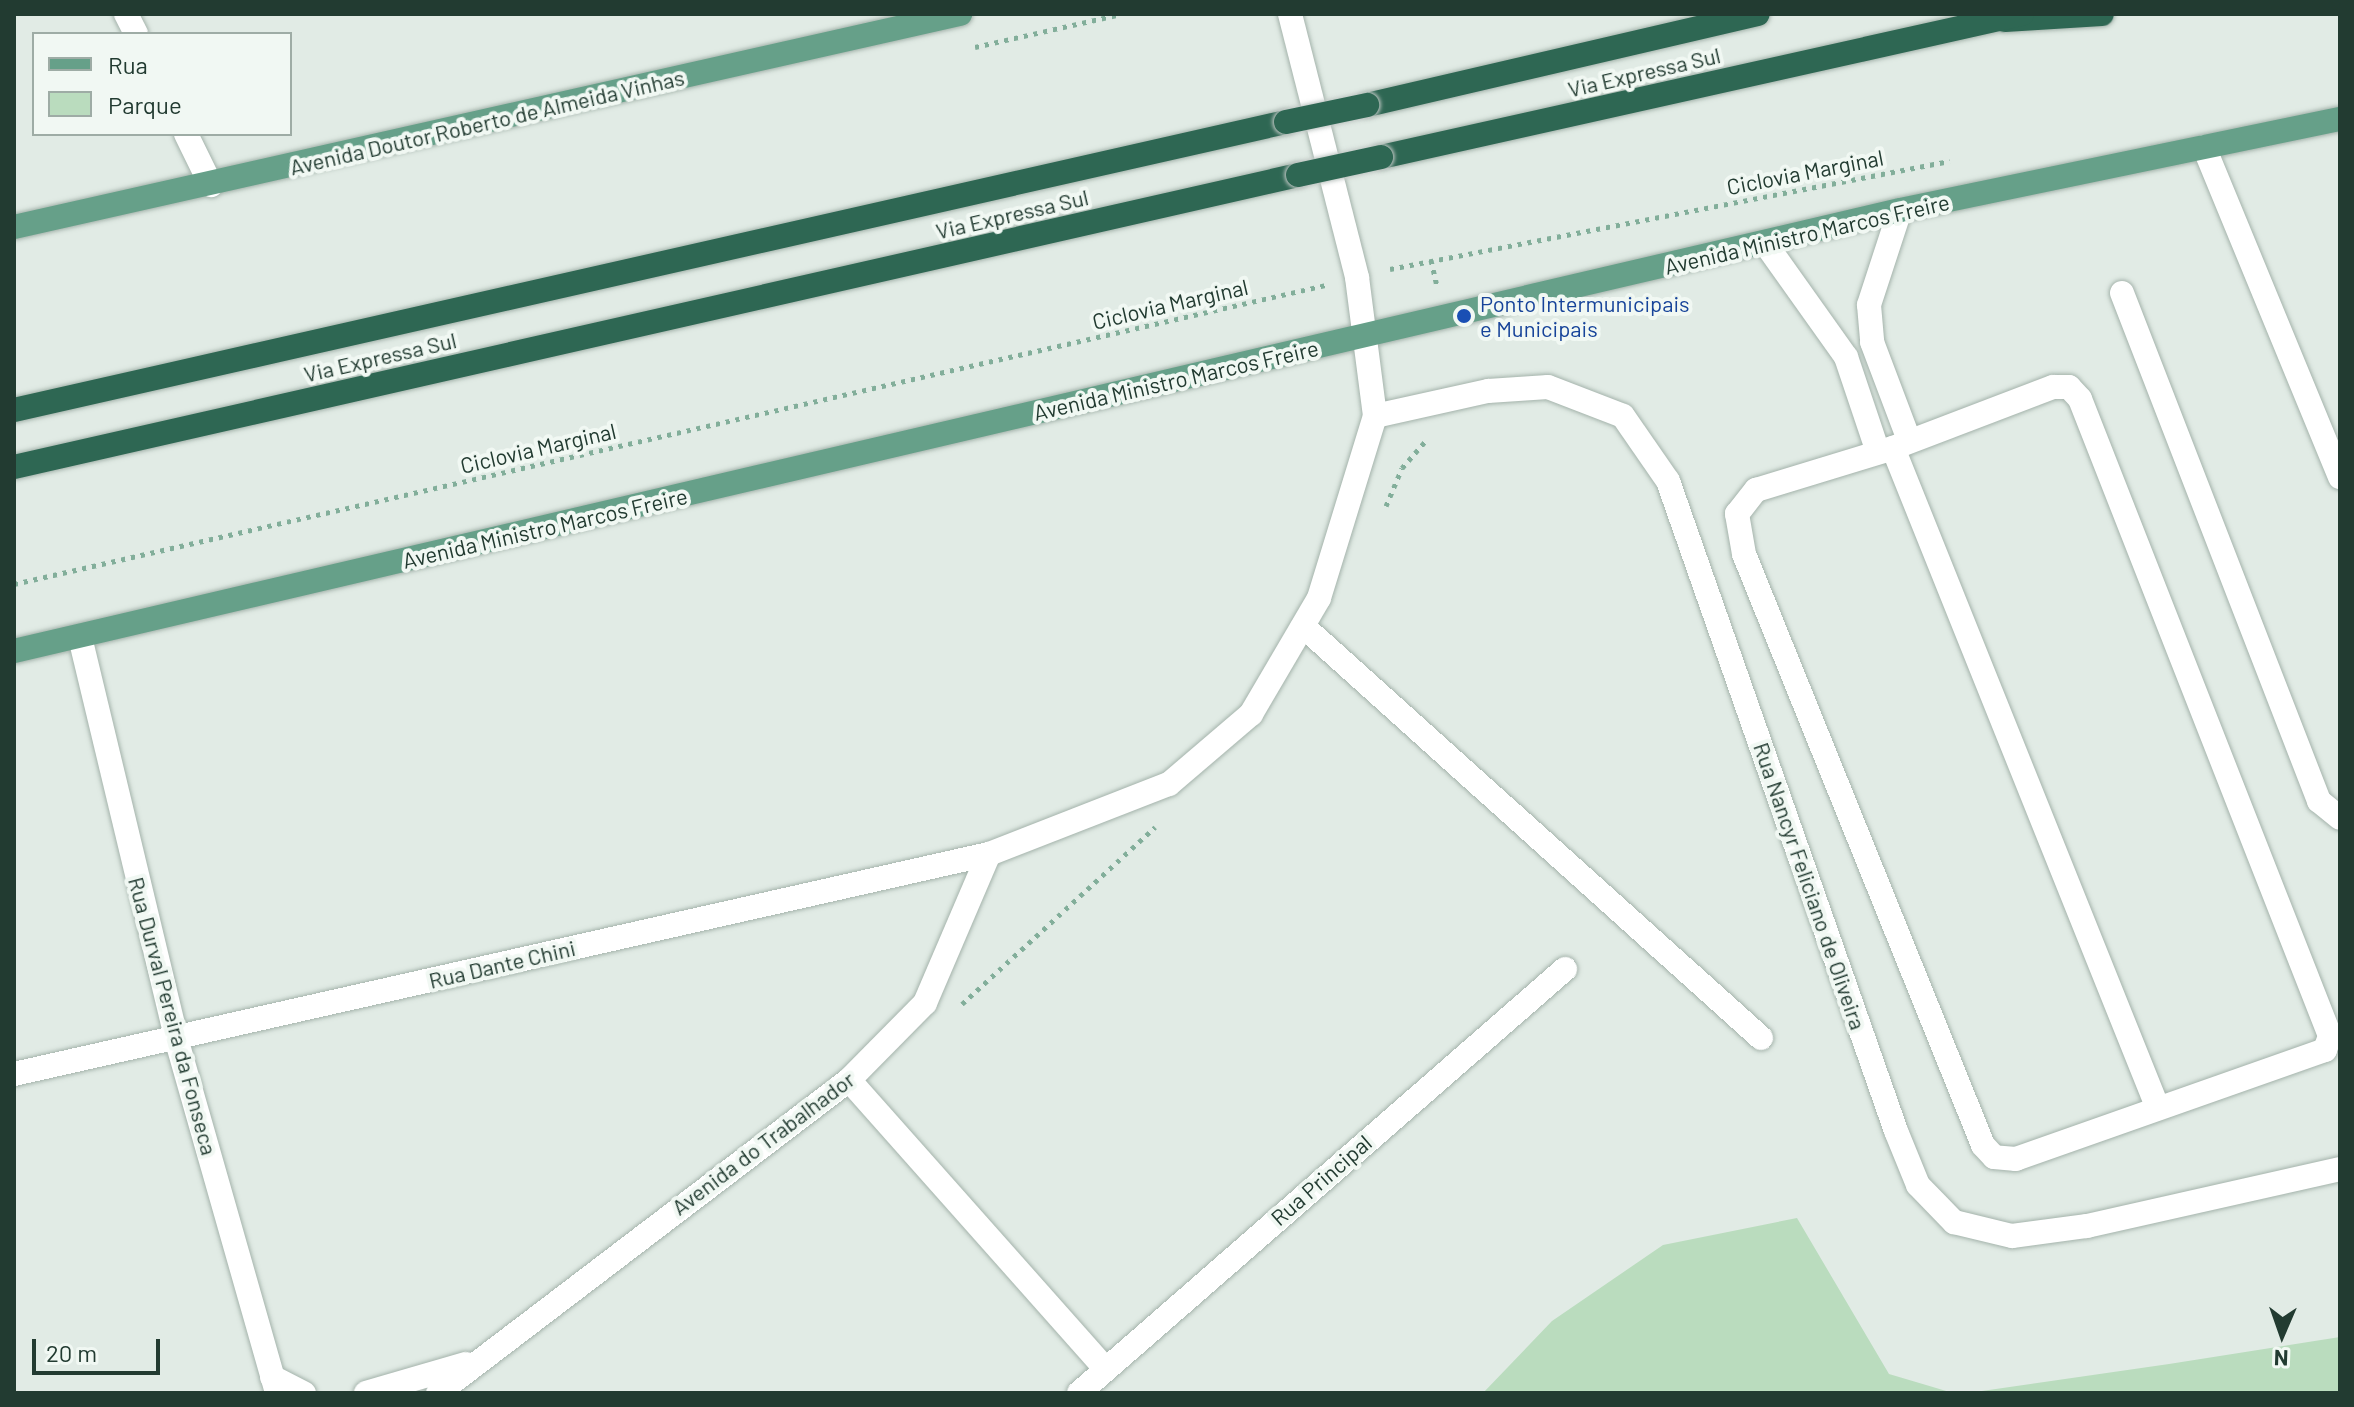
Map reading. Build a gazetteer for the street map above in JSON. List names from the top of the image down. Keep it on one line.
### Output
{"streets":{"highway":["Via Expressa Sul"],"main road":["Avenida Doutor Roberto de Almeida Vinhas","Avenida Ministro Marcos Freire"],"street":["Rua Nancyr Feliciano de Oliveira","Rua Dante Chini","Rua Durval Pereira da Fonseca","Avenida do Trabalhador","Rua Principal"],"path":["Ciclovia Marginal"]},"crossings":[["Avenida Ministro Marcos Freire","Rua Durval Pereira da Fonseca"],["Rua Dante Chini","Rua Durval Pereira da Fonseca"],["Rua Dante Chini","Avenida do Trabalhador"]],"places":["Ponto Intermunicipais e Municipais"],"legend":["Rua","Parque"],"scale_bar":"20 m","north":"bottom"}
